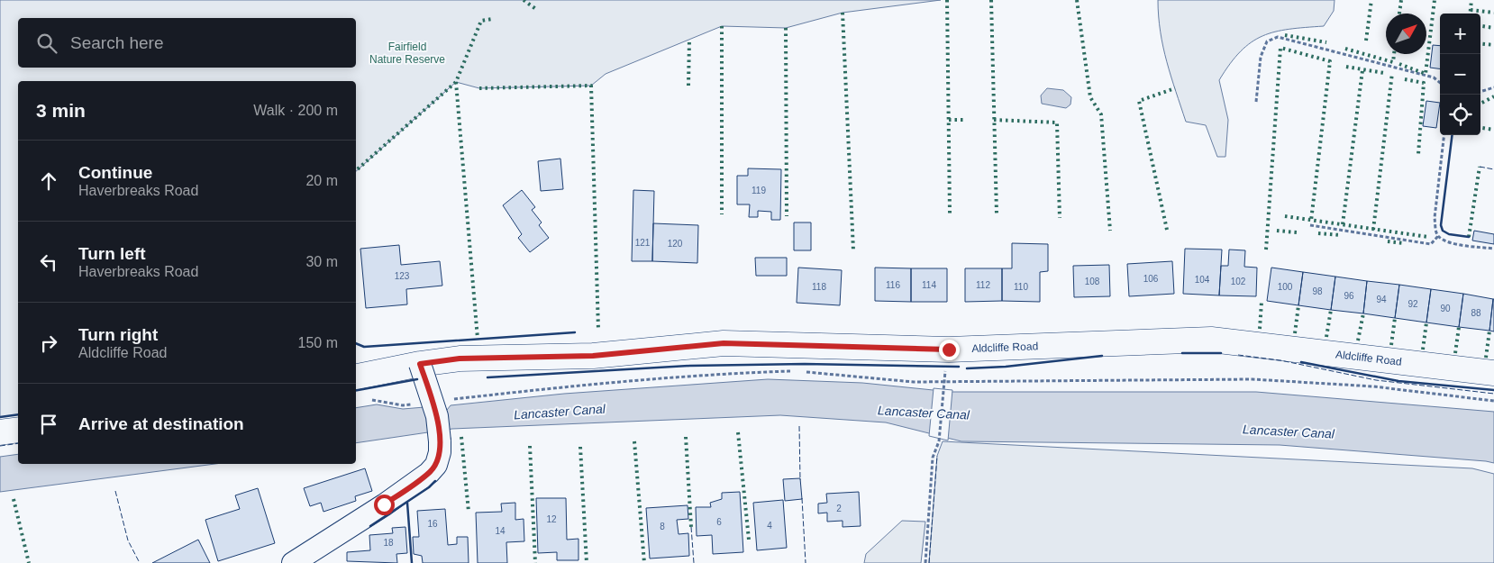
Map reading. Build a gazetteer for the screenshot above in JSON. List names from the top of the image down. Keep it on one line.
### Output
{"streets":{"street":["Aldcliffe Road"]},"water":["Lancaster Canal"],"parks":["Fairfield Nature Reserve"],"house_numbers":["119","121","120","123","106","104","108","102","116","114","112","118","110","100","98","96","94","92","90","88","2","12","6","16","4","8","14","18"],"north":"top right","page":{"map_buttons":["+","−"],"search":"Search here","heading":["3 min","Walk · 200 m"],"list":[["Continue","Haverbreaks Road","20 m"],["Turn left","Haverbreaks Road","30 m"],["Turn right","Aldcliffe Road","150 m"],"Arrive at destination"]}}
